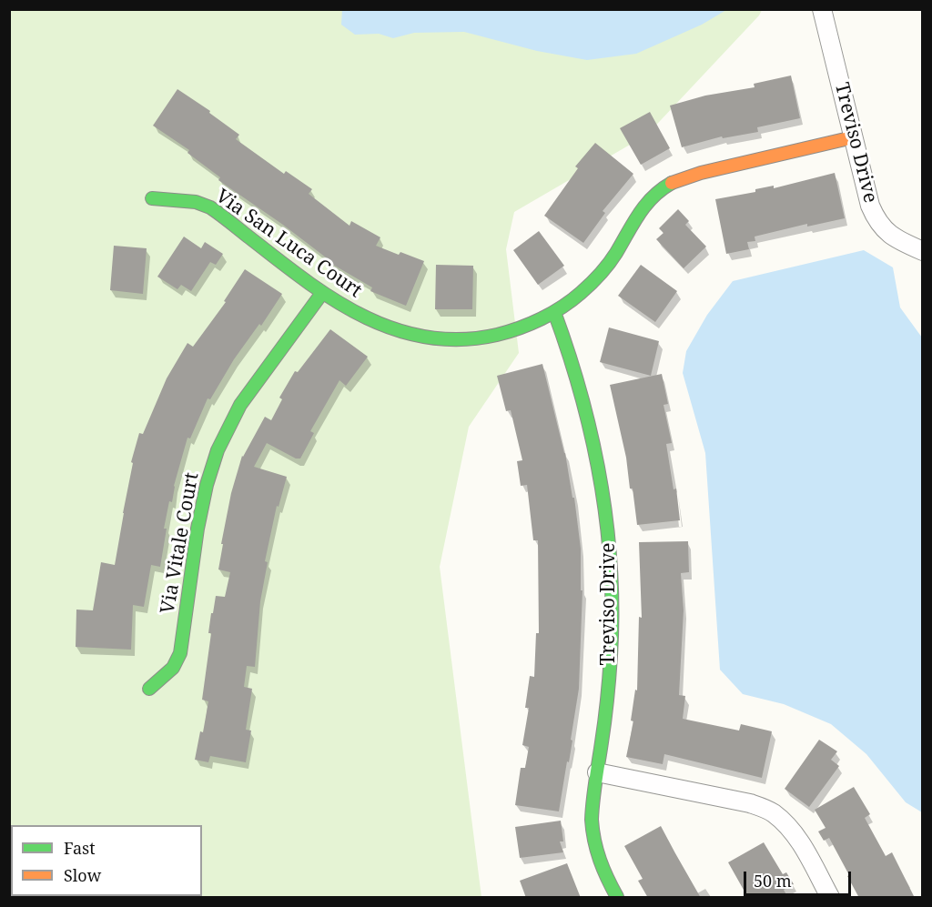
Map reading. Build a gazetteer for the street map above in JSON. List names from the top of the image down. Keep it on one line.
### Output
{"streets":{"street":["Treviso Drive","Via San Luca Court","Via Vitale Court"]},"crossings":[["Treviso Drive","Via San Luca Court"],["Via San Luca Court","Via Vitale Court"]],"legend":["Fast","Slow"],"scale_bar":"50 m"}
